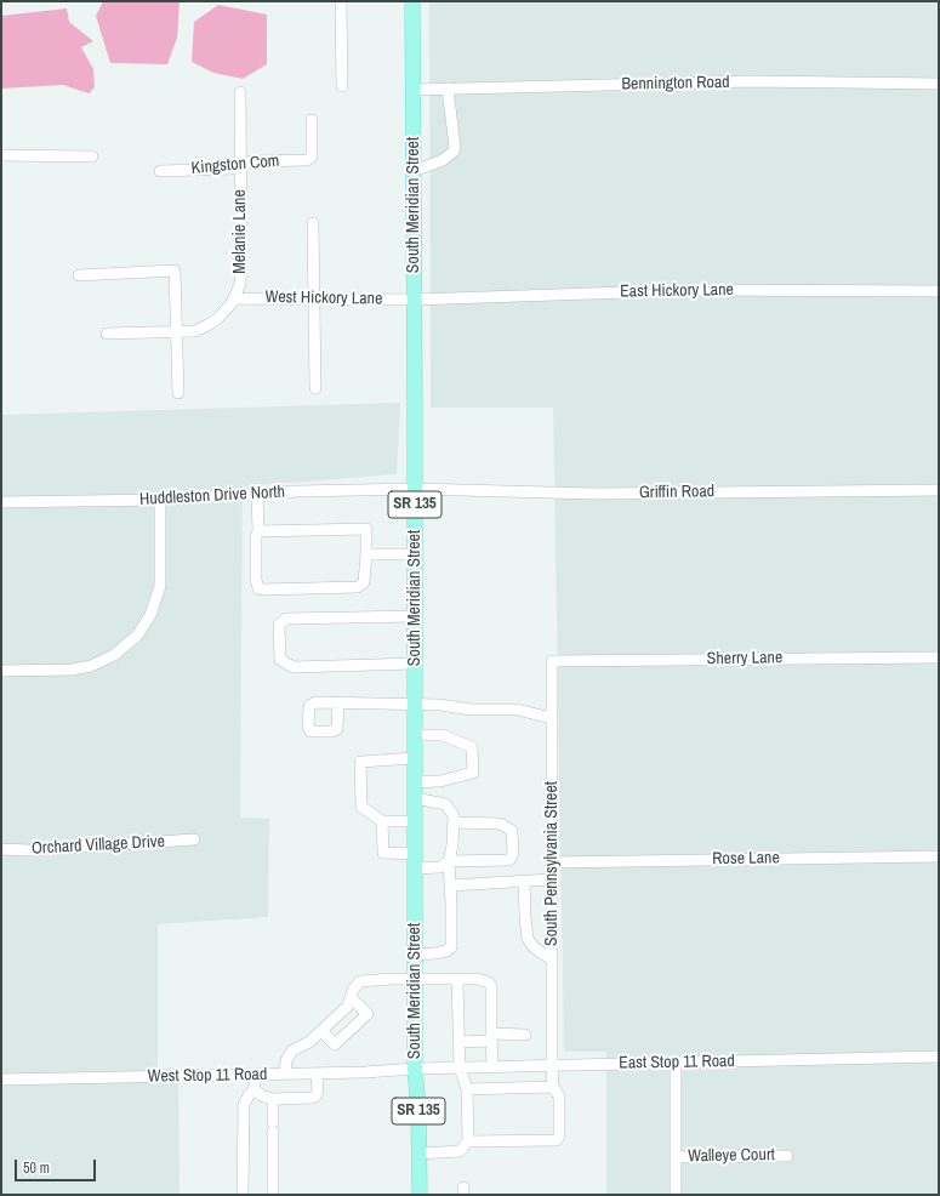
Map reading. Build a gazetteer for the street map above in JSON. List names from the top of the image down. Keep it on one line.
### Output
{"streets":{"main road":["South Meridian Street","SR 135"],"street":["Bennington Road","Kingston Com","Melanie Lane","East Hickory Lane","West Hickory Lane","Griffin Road","Huddleston Drive North","Sherry Lane","Orchard Village Drive","Rose Lane","South Pennsylvania Street","East Stop 11 Road","West Stop 11 Road","Walleye Court"]},"crossings":[["Bennington Road","South Meridian Street"],["Kingston Com","Melanie Lane"],["South Meridian Street","East Hickory Lane"],["South Meridian Street","West Hickory Lane"],["South Meridian Street","Griffin Road"],["South Meridian Street","Huddleston Drive North"],["South Meridian Street","East Stop 11 Road"],["South Meridian Street","West Stop 11 Road"],["Melanie Lane","West Hickory Lane"],["East Hickory Lane","West Hickory Lane"],["Griffin Road","Huddleston Drive North"],["Sherry Lane","South Pennsylvania Street"],["Rose Lane","South Pennsylvania Street"],["South Pennsylvania Street","East Stop 11 Road"],["East Stop 11 Road","West Stop 11 Road"]],"scale_bar":"50 m"}
